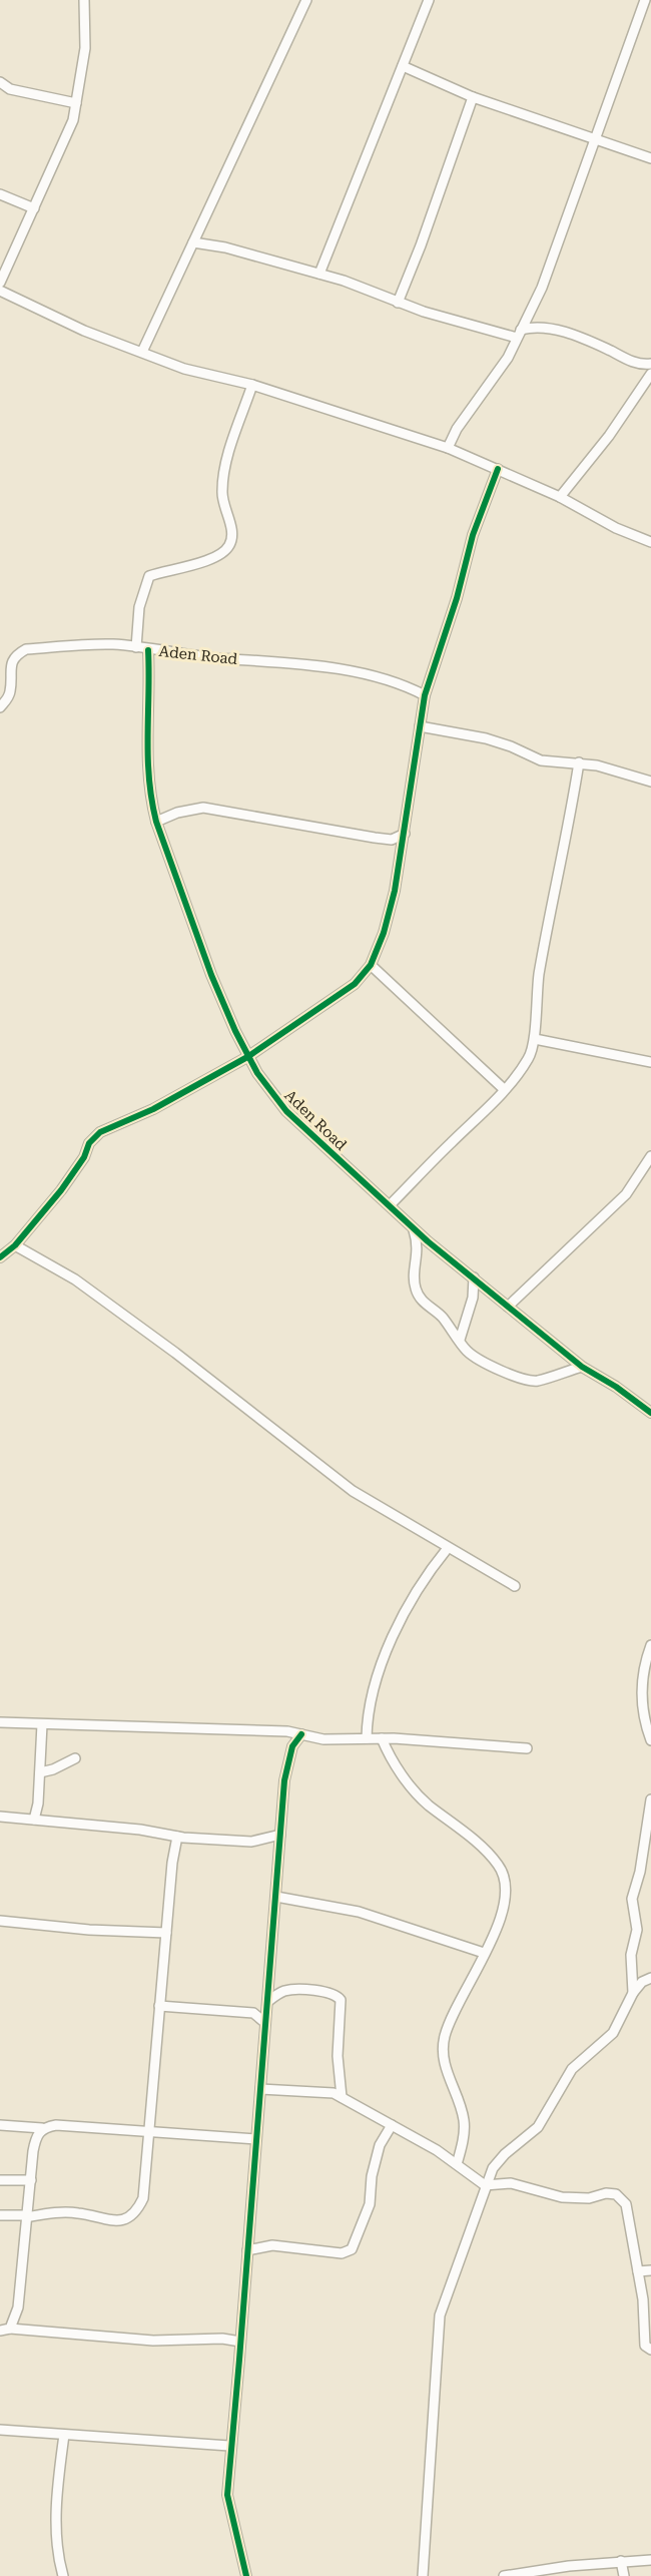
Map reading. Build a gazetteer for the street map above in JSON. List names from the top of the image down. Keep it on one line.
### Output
{"streets":{"street":["Aden Road"]}}
